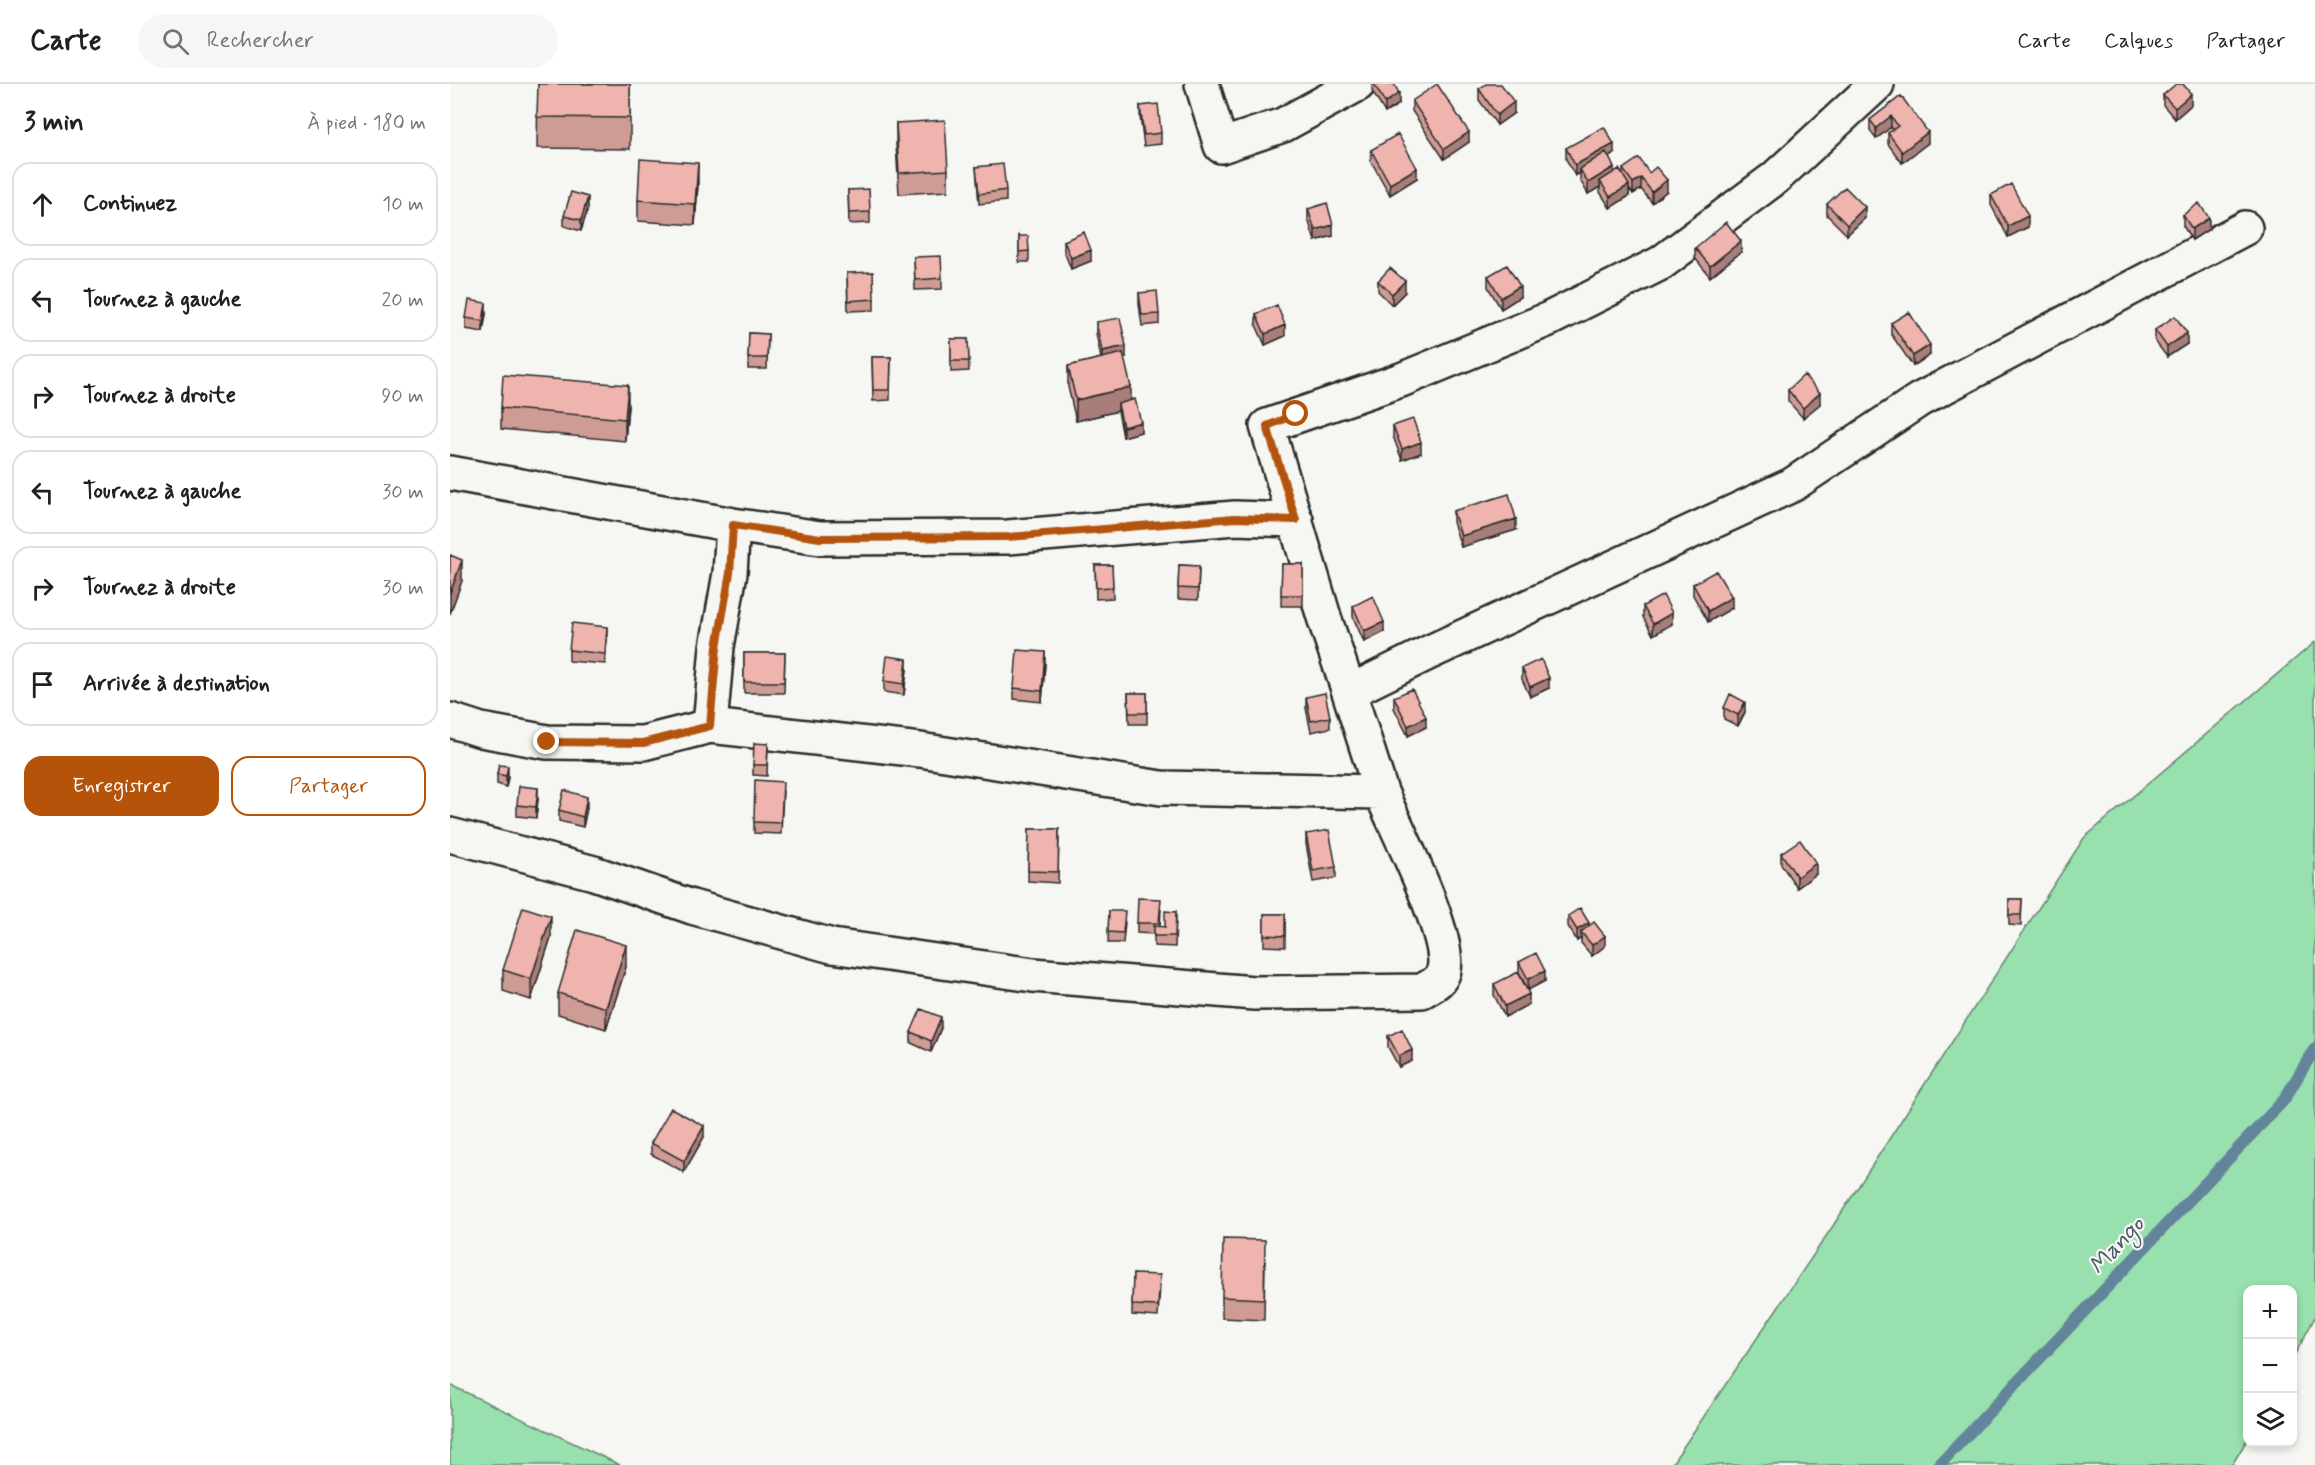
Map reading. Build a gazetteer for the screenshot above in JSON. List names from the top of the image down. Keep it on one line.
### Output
{"water":["Mango"],"page":{"header":"Carte","search":"Rechercher","nav":["Carte","Calques","Partager"],"heading":["3 min","À pied · 180 m"],"list":[["Continuez","10 m"],["Tournez à gauche","20 m"],["Tournez à droite","90 m"],["Tournez à gauche","30 m"],["Tournez à droite","30 m"],"Arrivée à destination"],"buttons":["Enregistrer","Partager"],"map_buttons":["+","−"]}}
